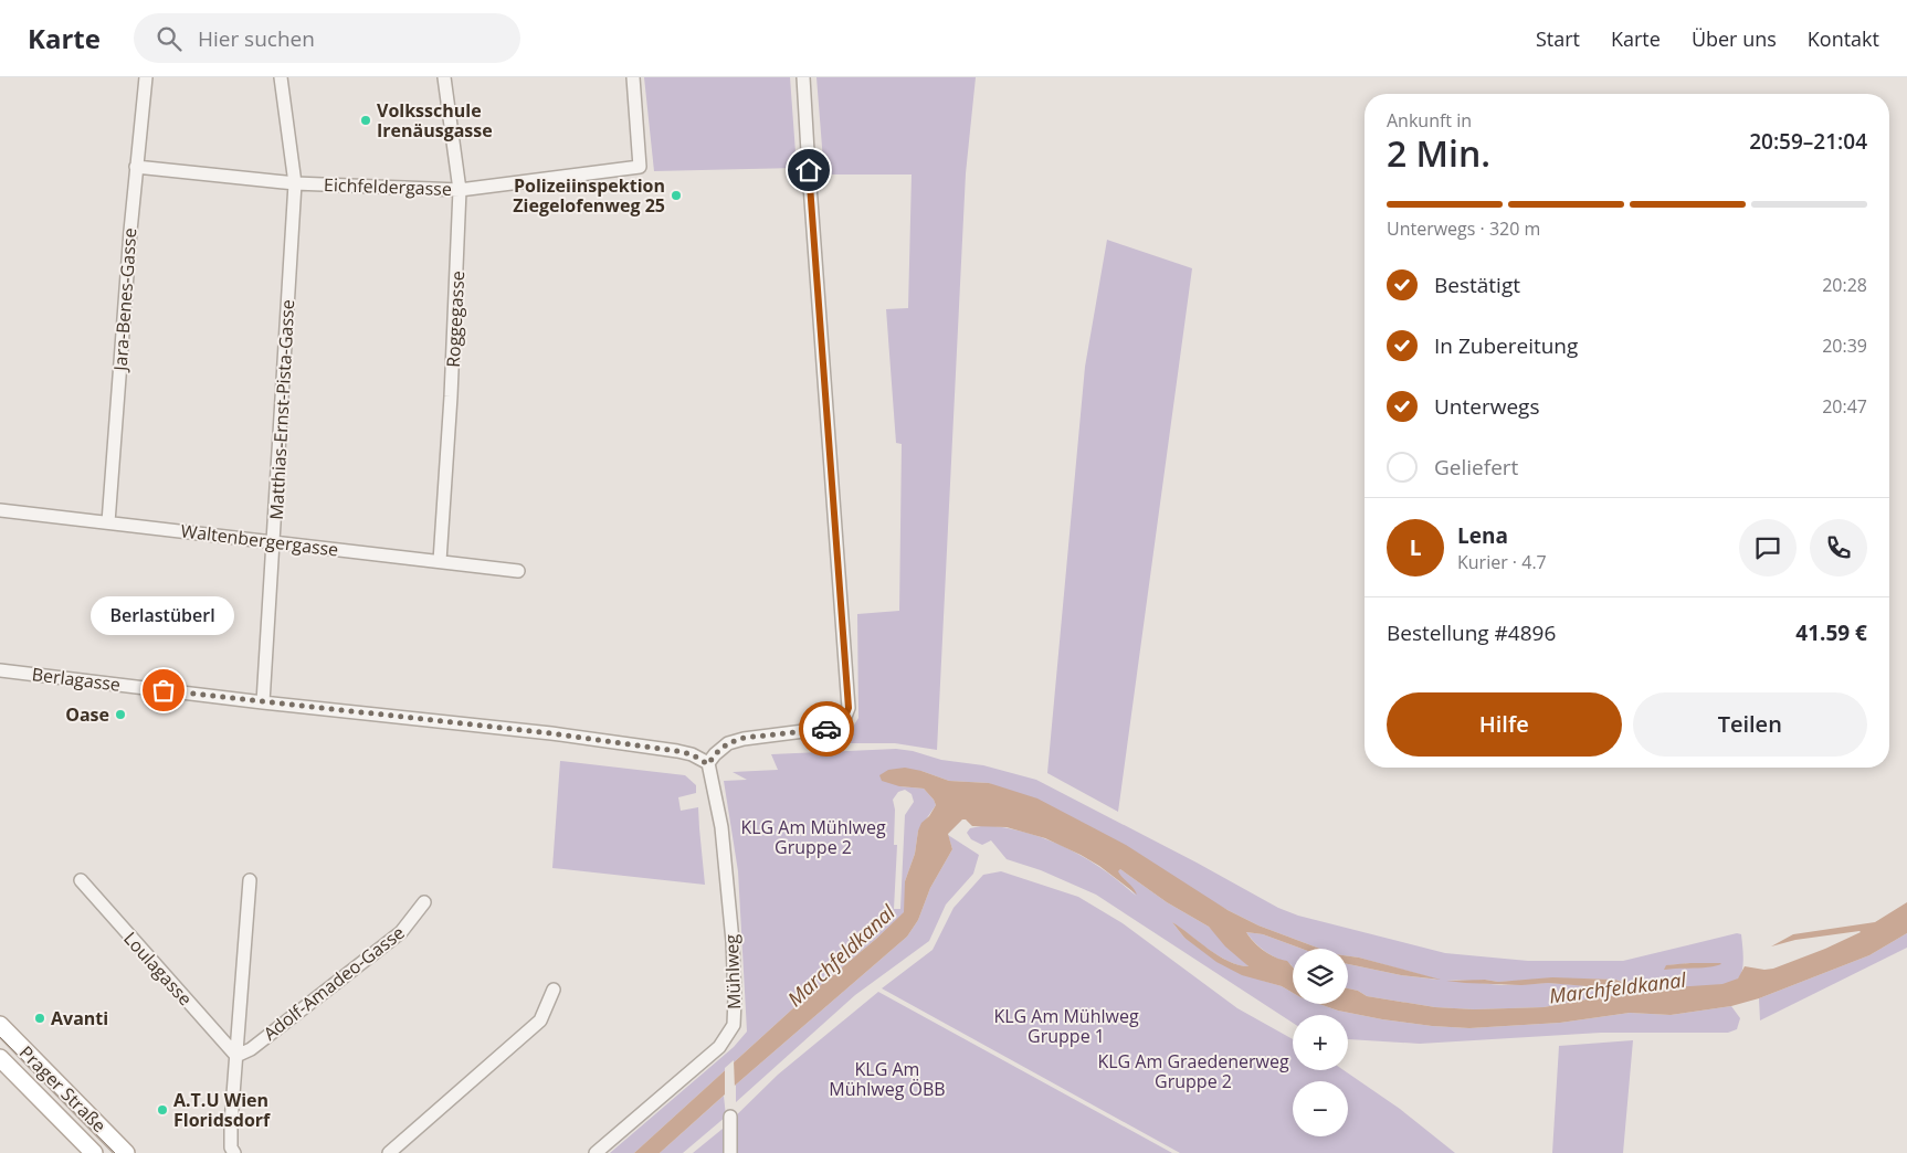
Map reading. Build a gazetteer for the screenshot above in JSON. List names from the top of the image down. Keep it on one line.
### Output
{"streets":{"main road":["Prager Straße"],"street":["Eichfeldergasse","Jara-Benes-Gasse","Roggegasse","Matthias-Ernst-Pista-Gasse","Waltenbergergasse","Berlagasse","Loulagasse","Mühlweg","Adolf-Amadeo-Gasse"]},"crossings":[["Eichfeldergasse","Jara-Benes-Gasse"],["Eichfeldergasse","Roggegasse"],["Eichfeldergasse","Matthias-Ernst-Pista-Gasse"],["Jara-Benes-Gasse","Waltenbergergasse"],["Roggegasse","Waltenbergergasse"],["Matthias-Ernst-Pista-Gasse","Waltenbergergasse"],["Matthias-Ernst-Pista-Gasse","Berlagasse"],["Berlagasse","Mühlweg"],["Loulagasse","Adolf-Amadeo-Gasse"]],"water":["Marchfeldkanal"],"parks":["KLG Am Mühlweg Gruppe 2","KLG Am Mühlweg Gruppe 1","KLG Am Graedenerweg Gruppe 2","KLG Am Mühlweg ÖBB"],"places":["Volksschule Irenäusgasse","Polizeiinspektion Ziegelofenweg 25","Berlastüberl","Oase","Avanti","A.T.U Wien Floridsdorf"],"page":{"header":"Karte","search":"Hier suchen","nav":["Start","Karte","Über uns","Kontakt"],"heading":["2 Min.","Ankunft in","20:59–21:04"],"panel":["Lena","Kurier · 4.7","Bestellung #4896","41.59 €"],"bar":"Unterwegs · 320 m","list":[["Bestätigt","20:28"],["In Zubereitung","20:39"],["Unterwegs","20:47"],"Geliefert"],"round":"L","bubble":"Berlastüberl","buttons":["Hilfe","Teilen"],"map_buttons":["+","−"]}}
